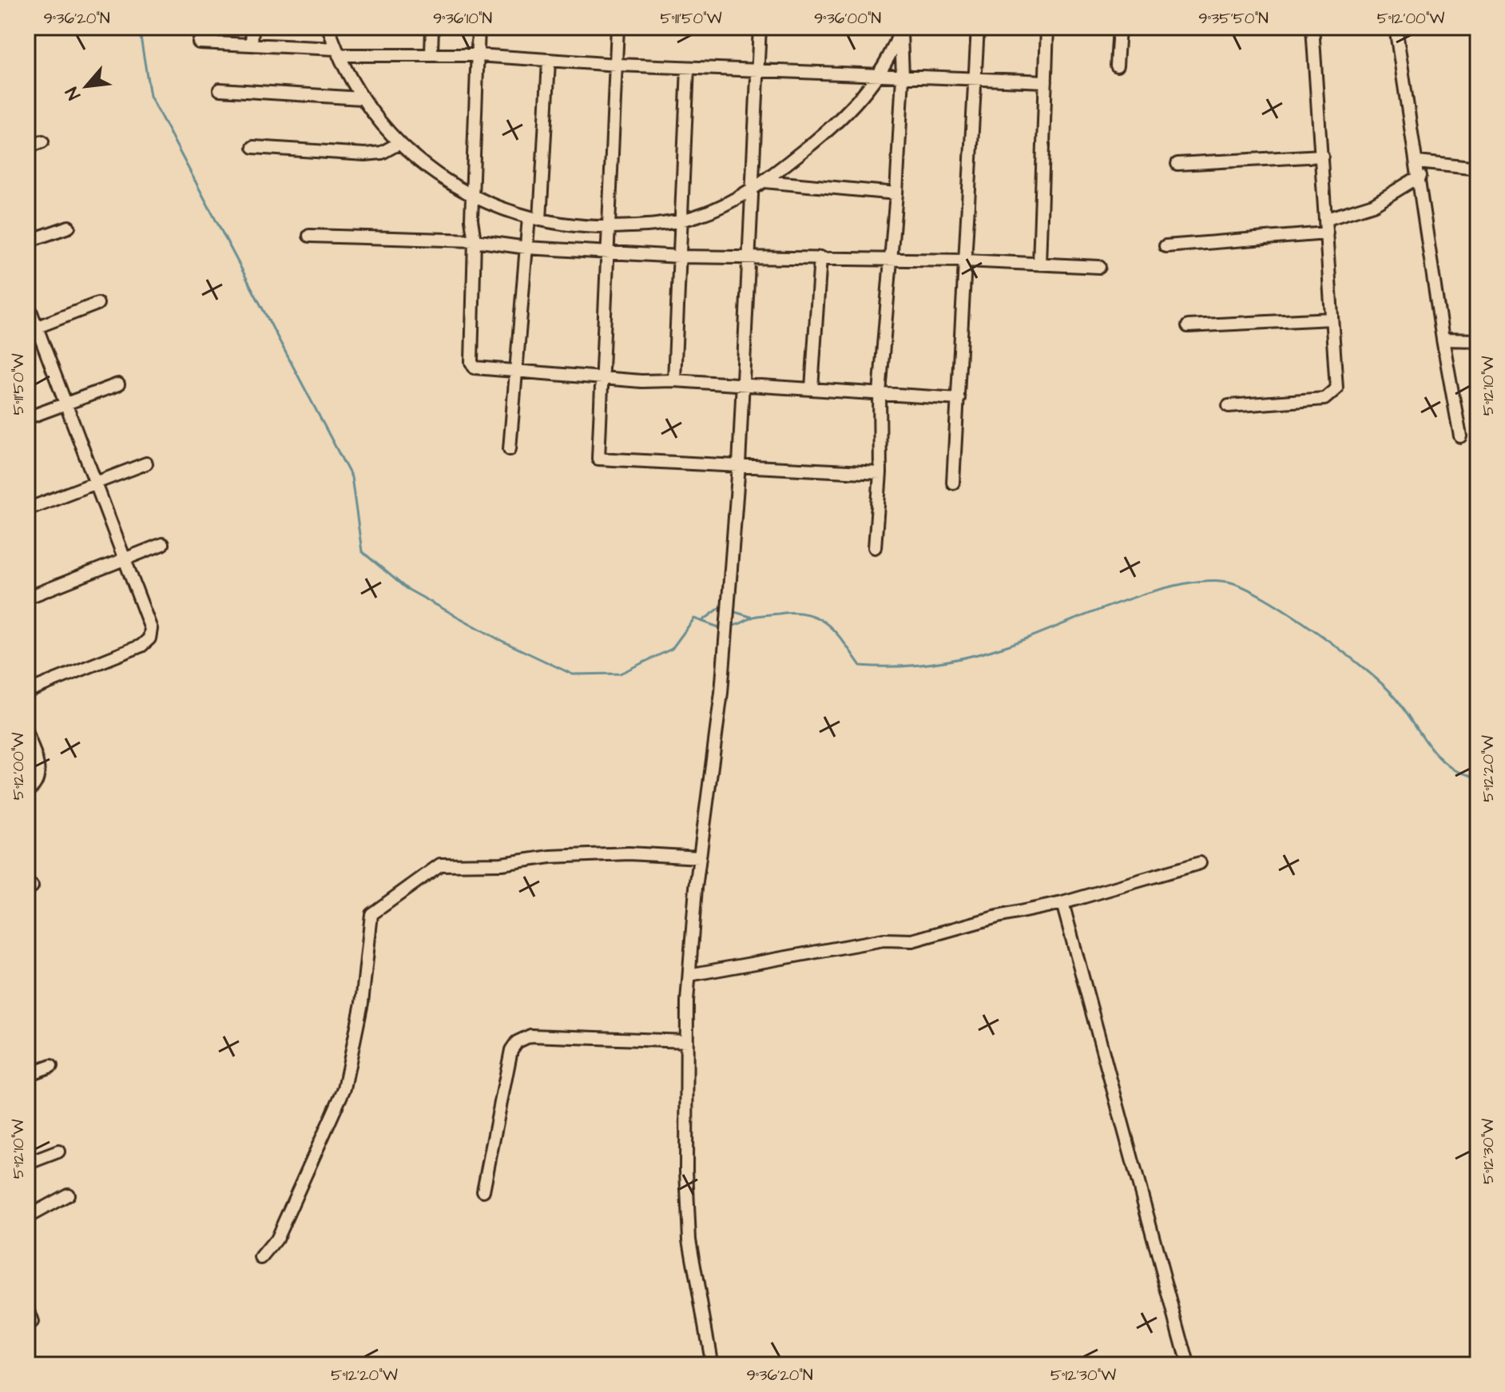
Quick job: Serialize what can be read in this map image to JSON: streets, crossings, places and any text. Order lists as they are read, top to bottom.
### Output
{
  "north": "bottom left",
  "coordinates": [
    "9°36'20\"N",
    "9°36'10\"N",
    "5°11'50\"W",
    "9°36'00\"N",
    "9°35'50\"N",
    "5°12'00\"W",
    "5°12'10\"W",
    "5°12'20\"W",
    "5°12'30\"W"
  ]
}
